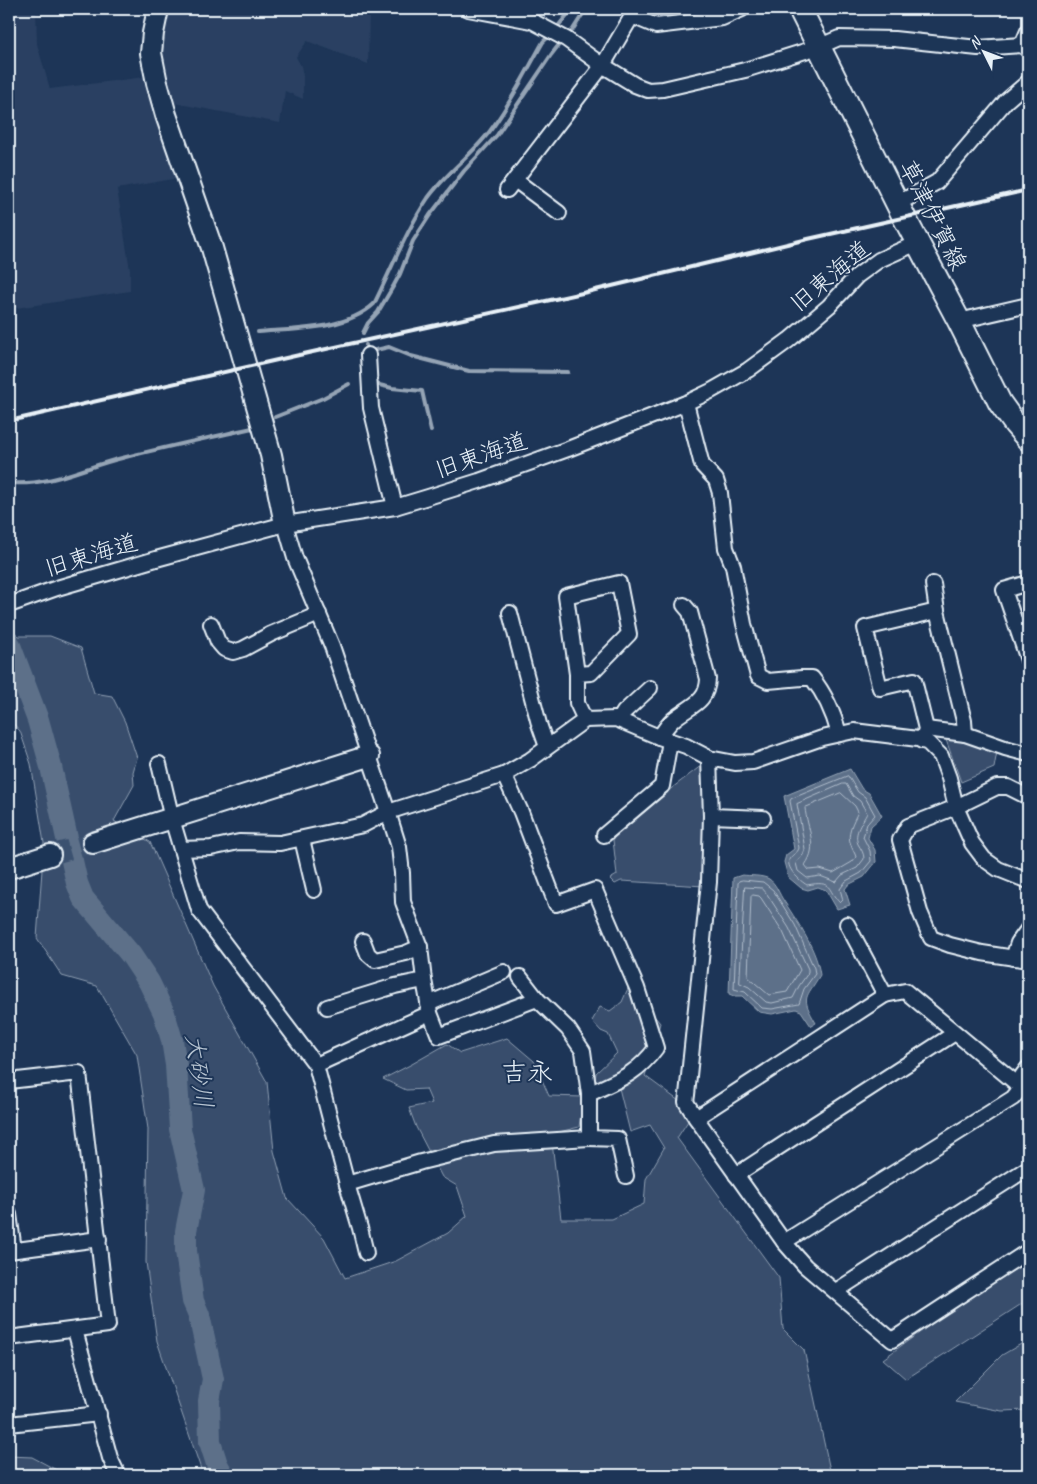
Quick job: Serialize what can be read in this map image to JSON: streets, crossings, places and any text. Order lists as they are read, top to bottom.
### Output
{
  "streets": {
    "main road": ["草津伊賀線"],
    "street": ["旧東海道"]
  },
  "crossings": [
    ["草津伊賀線", "旧東海道"]
  ],
  "districts": ["吉永"],
  "water": ["大砂川"],
  "north": "top left"
}
